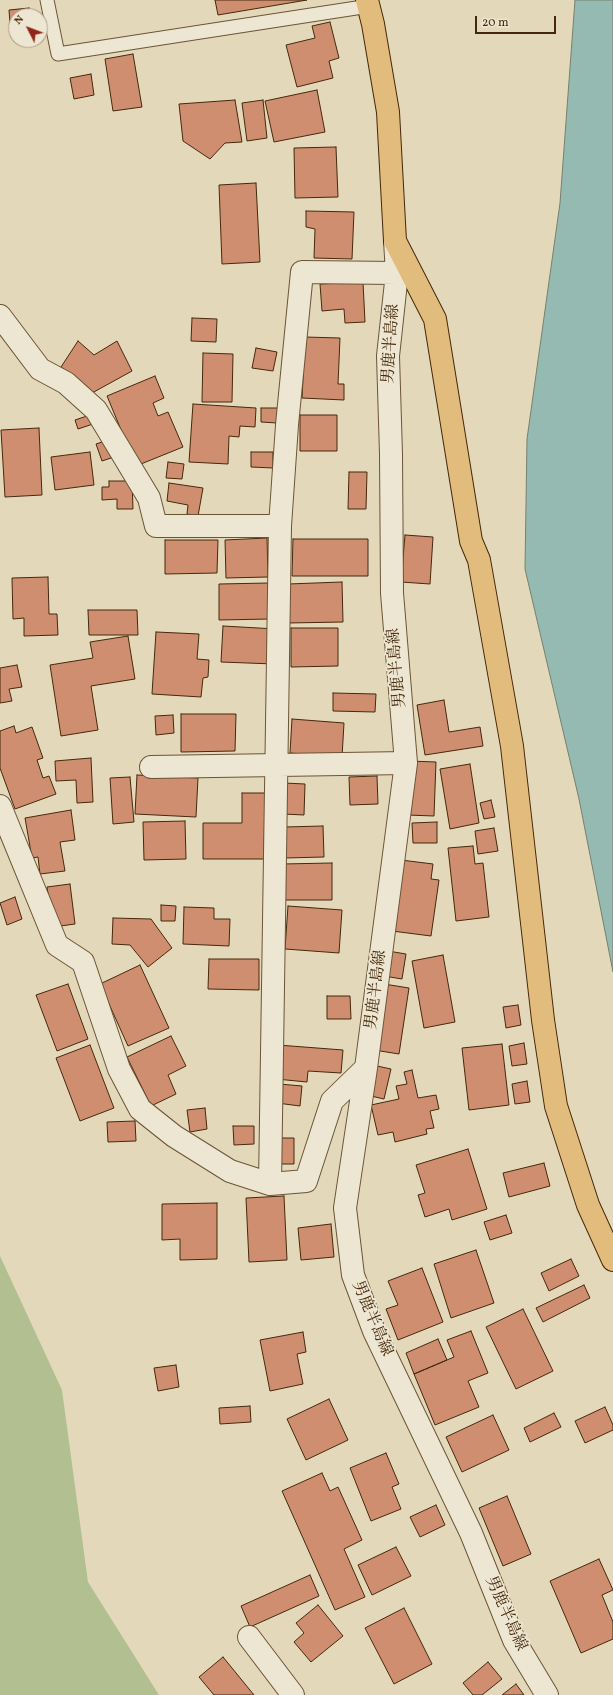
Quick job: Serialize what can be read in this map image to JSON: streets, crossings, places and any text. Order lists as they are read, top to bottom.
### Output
{
  "streets": {
    "main road": ["男鹿半島線"]
  },
  "scale_bar": "20 m",
  "north": "top left"
}
